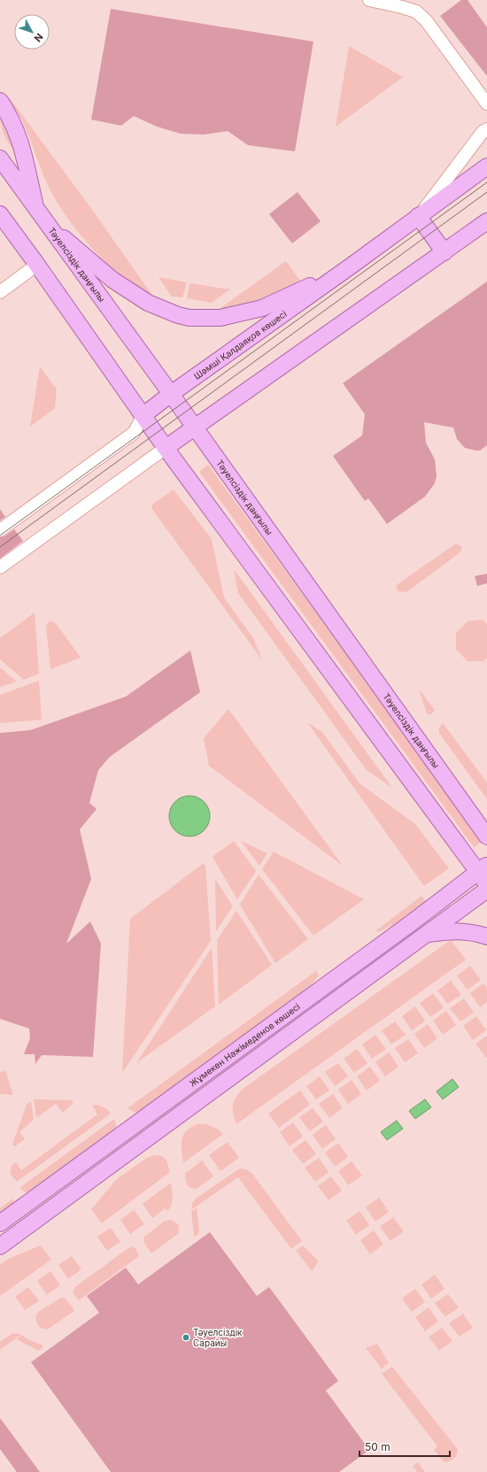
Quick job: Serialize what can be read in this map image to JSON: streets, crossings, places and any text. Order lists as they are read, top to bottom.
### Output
{
  "streets": {
    "main road": ["Тәуелсіздік даңғылы", "Шәмші Қалдаяқов көшесі", "Жұмекен Нәжімеденов көшесі"]
  },
  "crossings": [
    ["Тәуелсіздік даңғылы", "Шәмші Қалдаяқов көшесі"]
  ],
  "places": ["Тәуелсіздік Сарайы"],
  "scale_bar": "50 m",
  "north": "bottom right"
}
